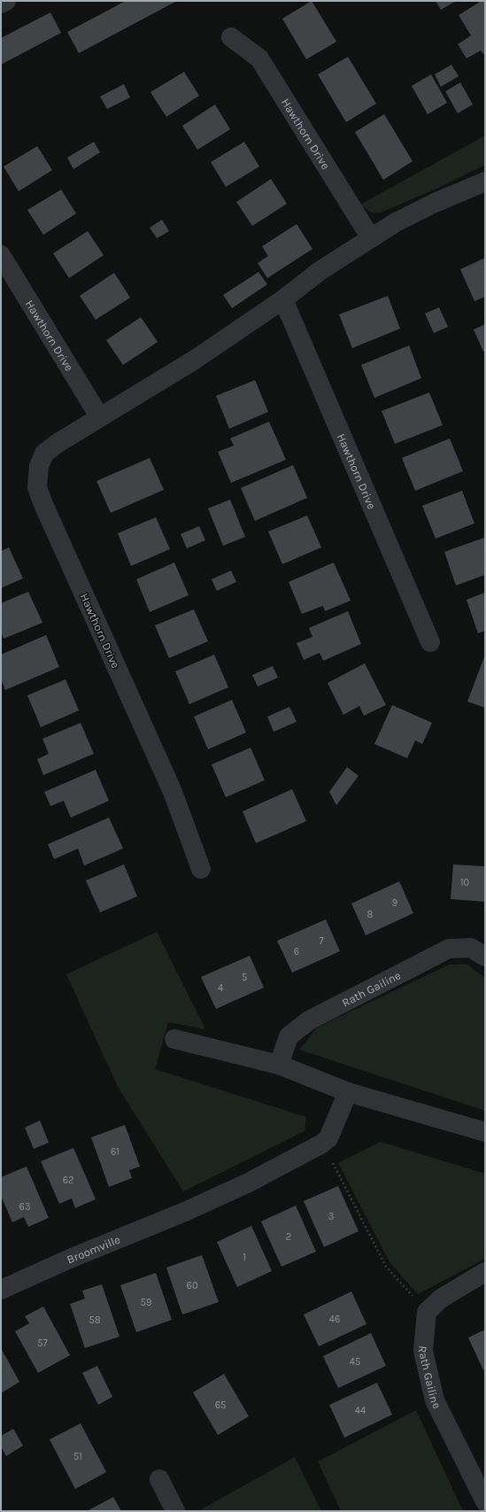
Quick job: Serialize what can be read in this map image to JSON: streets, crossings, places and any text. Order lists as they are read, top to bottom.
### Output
{
  "streets": {
    "street": ["Hawthorn Drive", "Rath Gailine", "Broomville"]
  },
  "house_numbers": [
    "10",
    "9",
    "8",
    "7",
    "6",
    "5",
    "4",
    "61",
    "62",
    "63",
    "3",
    "2",
    "1",
    "60",
    "59",
    "46",
    "58",
    "57",
    "45",
    "65",
    "44",
    "51"
  ]
}
